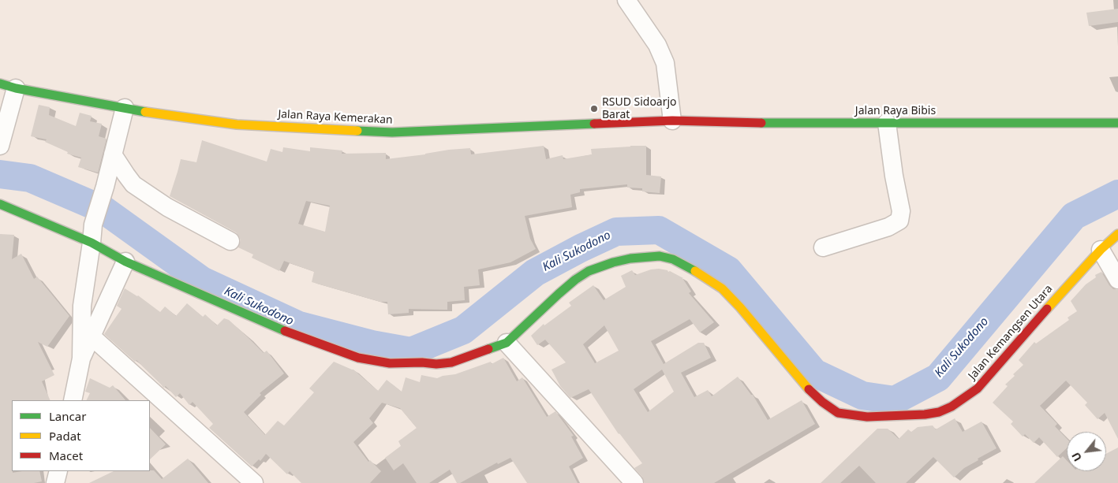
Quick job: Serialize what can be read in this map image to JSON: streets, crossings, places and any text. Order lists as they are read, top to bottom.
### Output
{
  "streets": {
    "street": ["Jalan Raya Bibis", "Jalan Raya Kemerakan", "Jalan Kemangsen Utara"]
  },
  "crossings": [
    ["Jalan Raya Bibis", "Jalan Raya Kemerakan"]
  ],
  "water": ["Kali Sukodono"],
  "places": ["RSUD Sidoarjo Barat"],
  "legend": ["Lancar", "Padat", "Macet"],
  "north": "bottom left"
}
